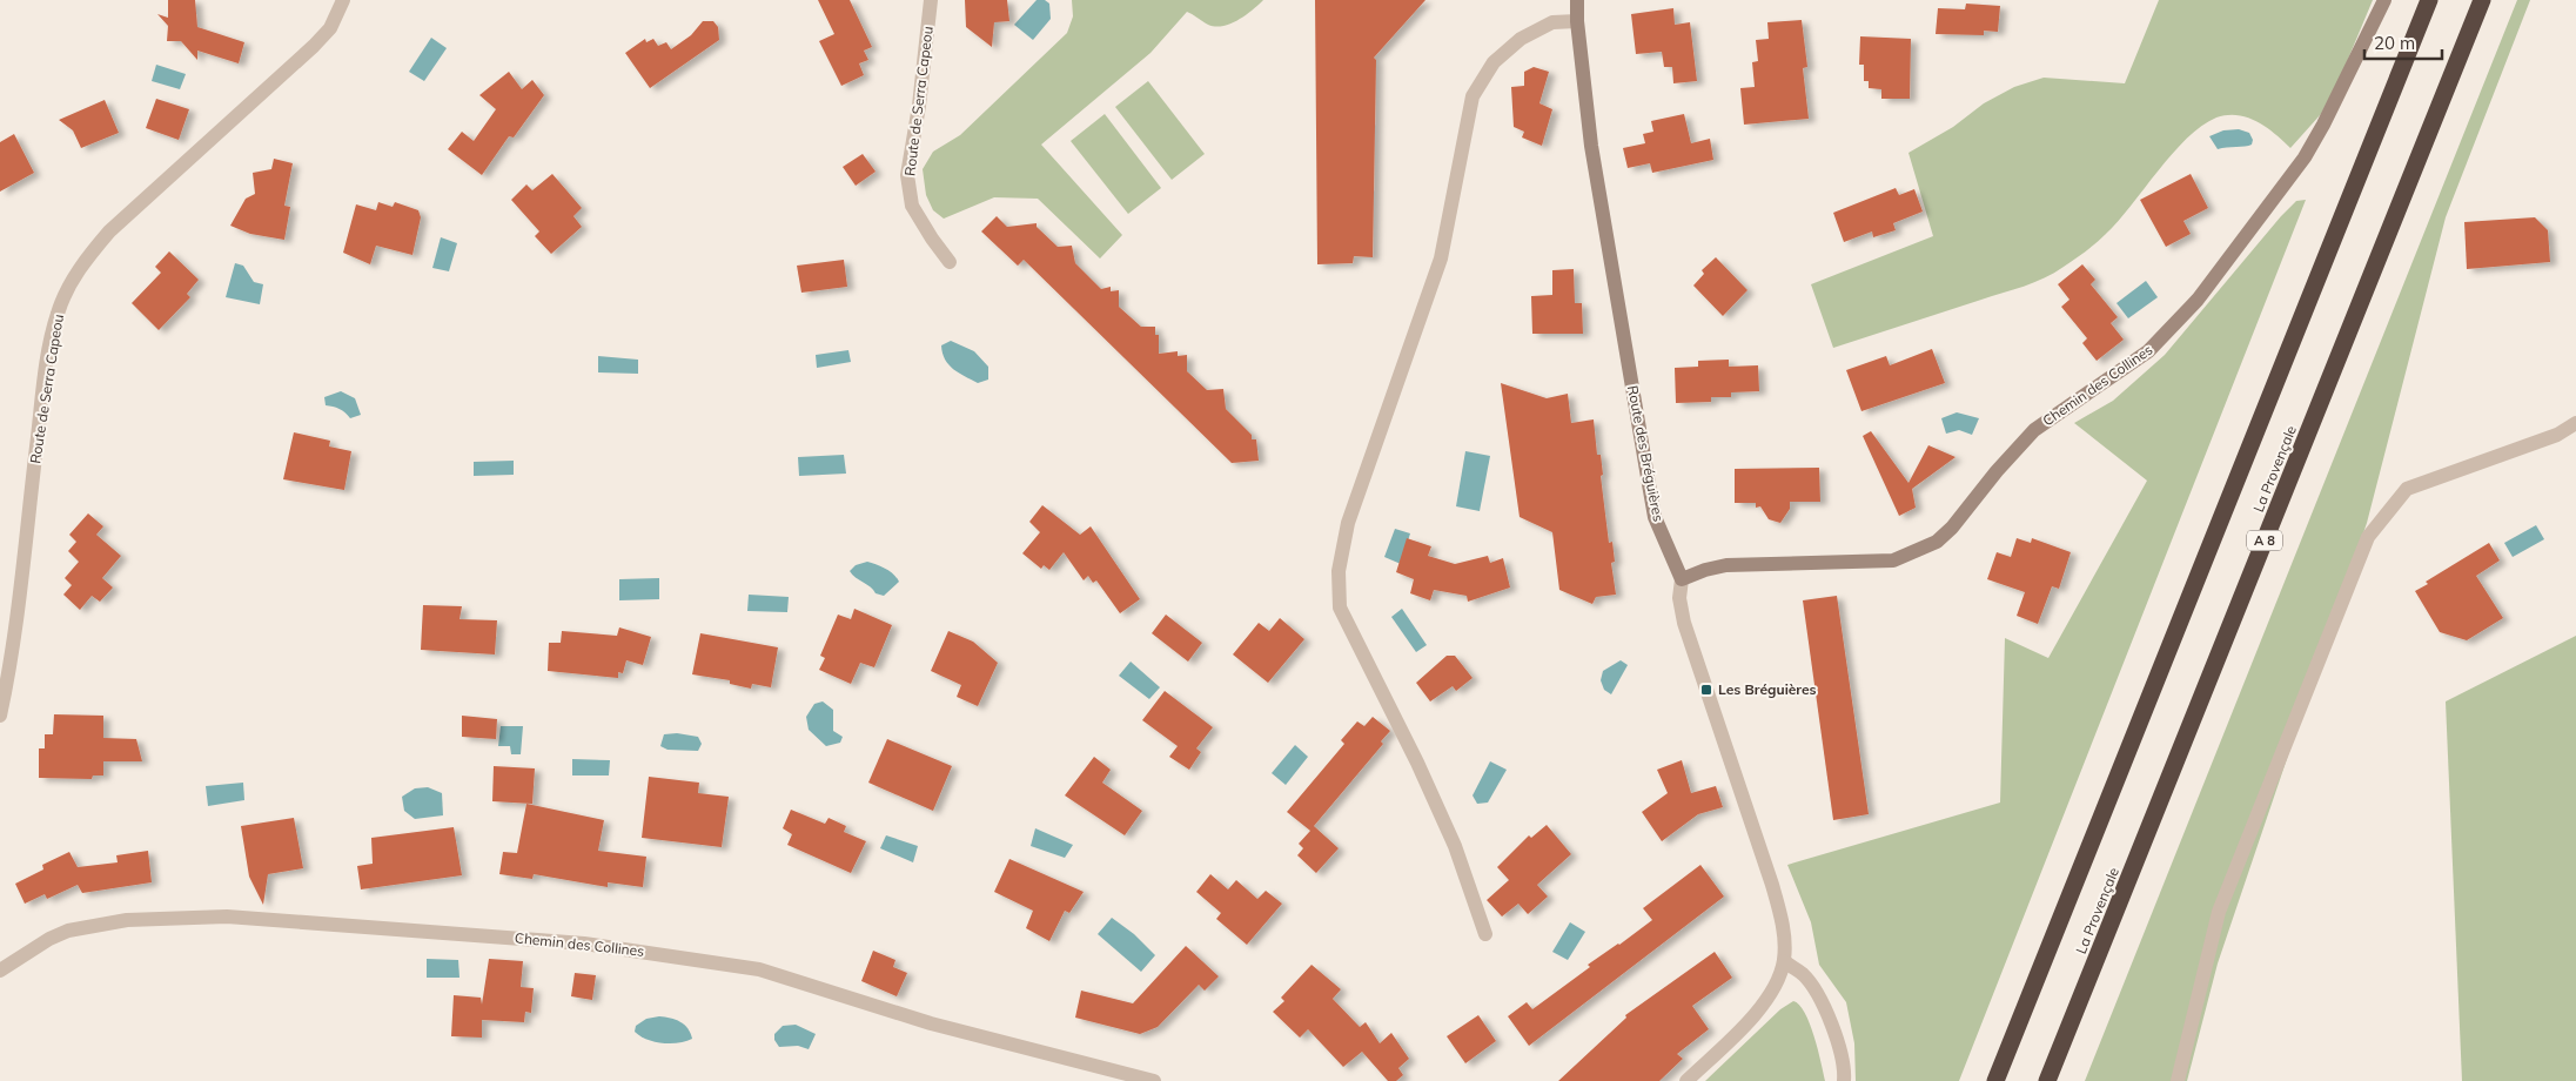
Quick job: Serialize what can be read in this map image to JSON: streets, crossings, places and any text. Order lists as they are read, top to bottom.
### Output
{
  "streets": {
    "highway": ["La Provençale", "A 8"],
    "street": ["Route de Serra Capeou", "Chemin des Collines", "Route des Bréguières"]
  },
  "crossings": [
    ["Chemin des Collines", "Route des Bréguières"]
  ],
  "places": {
    "transit": ["Les Bréguières"]
  },
  "scale_bar": "20 m"
}
